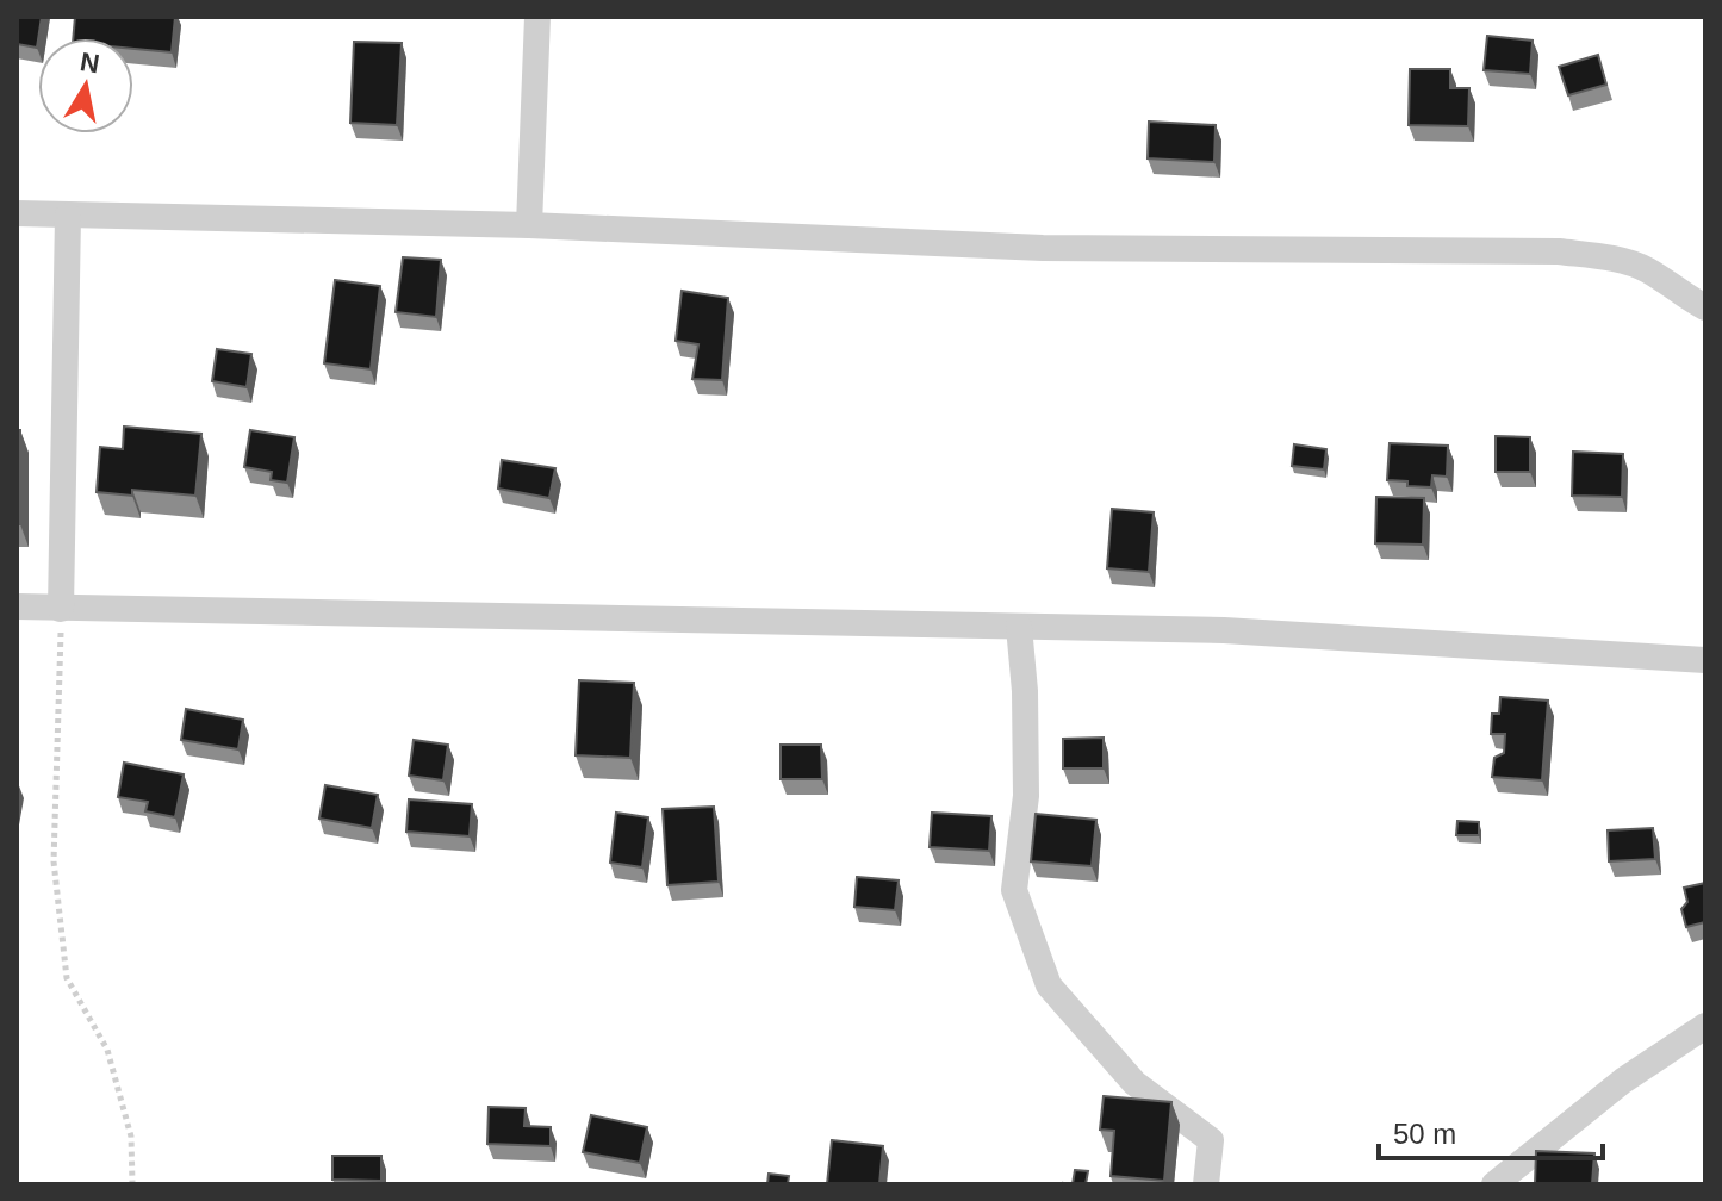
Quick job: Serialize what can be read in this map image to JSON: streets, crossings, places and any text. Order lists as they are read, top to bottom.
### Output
{
  "scale_bar": "50 m",
  "north": "top"
}
